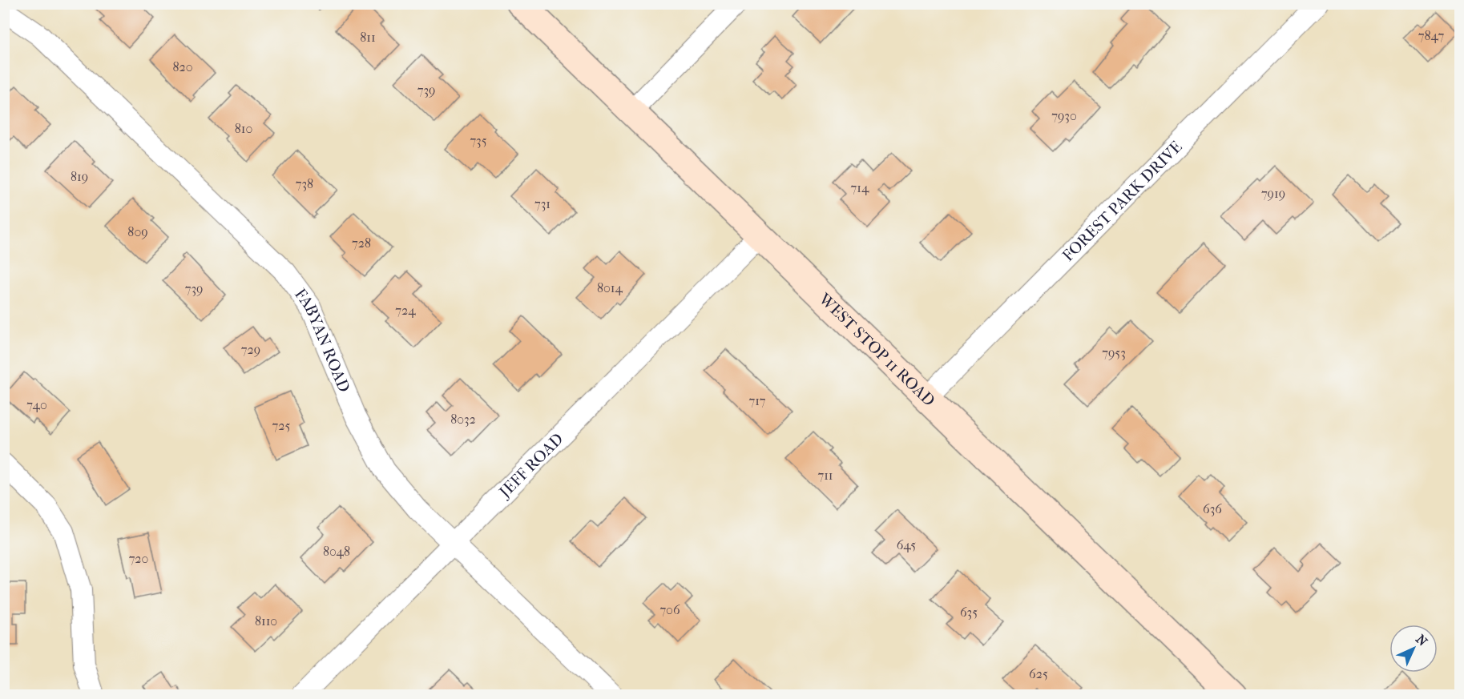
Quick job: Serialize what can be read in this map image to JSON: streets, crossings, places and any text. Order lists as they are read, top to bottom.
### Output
{
  "streets": {
    "main road": ["WEST STOP 11 ROAD"],
    "street": ["FOREST PARK DRIVE", "FABYAN ROAD", "JEFF ROAD"]
  },
  "crossings": [
    ["FOREST PARK DRIVE", "WEST STOP 11 ROAD"],
    ["FABYAN ROAD", "JEFF ROAD"],
    ["WEST STOP 11 ROAD", "JEFF ROAD"]
  ],
  "house_numbers": [
    "7847",
    "811",
    "820",
    "739",
    "7930",
    "810",
    "735",
    "819",
    "738",
    "714",
    "7919",
    "731",
    "809",
    "728",
    "8014",
    "739",
    "724",
    "729",
    "7953",
    "717",
    "740",
    "8032",
    "725",
    "711",
    "636",
    "645",
    "8048",
    "720",
    "706",
    "635",
    "8110",
    "625"
  ],
  "north": "top right"
}
